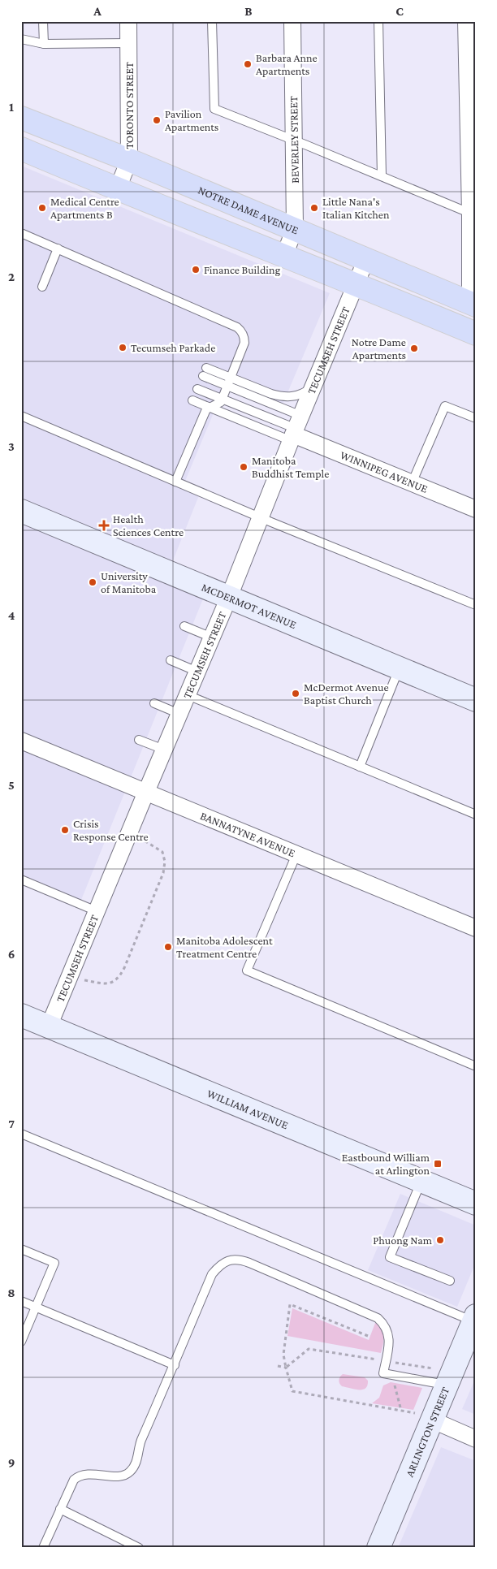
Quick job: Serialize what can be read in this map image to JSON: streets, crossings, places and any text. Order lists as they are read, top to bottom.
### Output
{
  "streets": {
    "main road": [
      "NOTRE DAME AVENUE",
      "MCDERMOT AVENUE",
      "WILLIAM AVENUE",
      "ARLINGTON STREET"
    ],
    "street": [
      "TORONTO STREET",
      "BEVERLEY STREET",
      "TECUMSEH STREET",
      "WINNIPEG AVENUE",
      "BANNATYNE AVENUE"
    ]
  },
  "crossings": [
    ["TORONTO STREET", "NOTRE DAME AVENUE"],
    ["BEVERLEY STREET", "NOTRE DAME AVENUE"],
    ["NOTRE DAME AVENUE", "TECUMSEH STREET"],
    ["TECUMSEH STREET", "WINNIPEG AVENUE"],
    ["TECUMSEH STREET", "MCDERMOT AVENUE"],
    ["TECUMSEH STREET", "BANNATYNE AVENUE"],
    ["TECUMSEH STREET", "WILLIAM AVENUE"]
  ],
  "places": {
    "other": [
      "Barbara Anne Apartments",
      "Pavilion Apartments",
      "Medical Centre Apartments B",
      "Little Nana's Italian Kitchen",
      "Finance Building",
      "Tecumseh Parkade",
      "Notre Dame Apartments",
      "Manitoba Buddhist Temple",
      "University of Manitoba",
      "McDermot Avenue Baptist Church",
      "Crisis Response Centre",
      "Manitoba Adolescent Treatment Centre",
      "Phuong Nam"
    ],
    "health": ["Health Sciences Centre"],
    "transit": ["Eastbound William at Arlington"]
  },
  "grid": {
    "columns": ["A", "B", "C"],
    "rows": [
      "1",
      "2",
      "3",
      "4",
      "5",
      "6",
      "7",
      "8",
      "9"
    ]
  }
}
